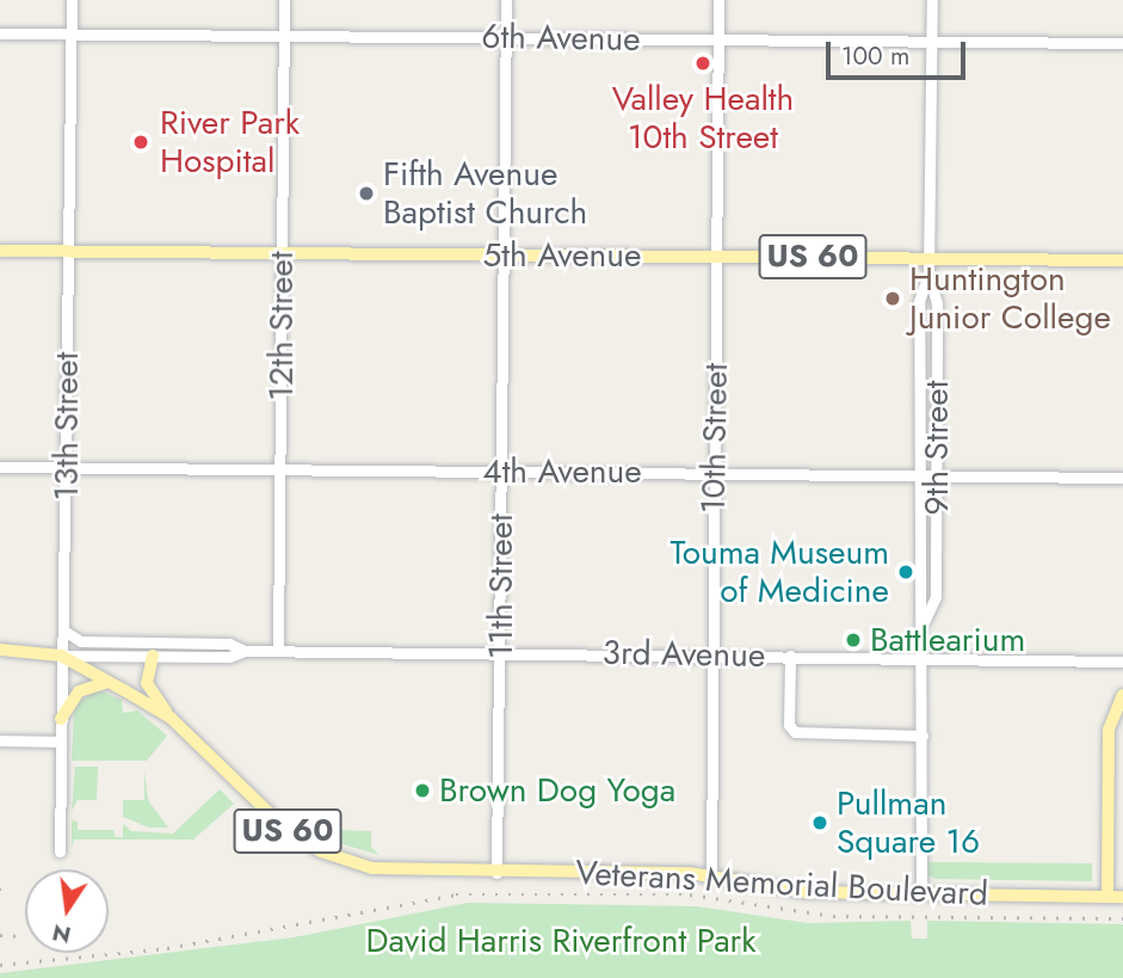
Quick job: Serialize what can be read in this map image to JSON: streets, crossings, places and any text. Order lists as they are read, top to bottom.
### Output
{
  "streets": {
    "main road": [
      "5th Avenue",
      "US 60",
      "3rd Avenue",
      "Veterans Memorial Boulevard"
    ],
    "street": [
      "6th Avenue",
      "12th Street",
      "13th Street",
      "10th Street",
      "9th Street",
      "4th Avenue",
      "11th Street"
    ]
  },
  "crossings": [
    ["6th Avenue", "12th Street"],
    ["6th Avenue", "13th Street"],
    ["6th Avenue", "10th Street"],
    ["6th Avenue", "9th Street"],
    ["6th Avenue", "11th Street"],
    ["5th Avenue", "12th Street"],
    ["5th Avenue", "13th Street"],
    ["5th Avenue", "10th Street"],
    ["5th Avenue", "9th Street"],
    ["5th Avenue", "11th Street"],
    ["12th Street", "4th Avenue"],
    ["12th Street", "3rd Avenue"],
    ["13th Street", "4th Avenue"],
    ["13th Street", "3rd Avenue"],
    ["13th Street", "Veterans Memorial Boulevard"],
    ["10th Street", "4th Avenue"],
    ["10th Street", "3rd Avenue"],
    ["10th Street", "Veterans Memorial Boulevard"],
    ["9th Street", "4th Avenue"],
    ["9th Street", "3rd Avenue"],
    ["9th Street", "Veterans Memorial Boulevard"],
    ["4th Avenue", "11th Street"],
    ["11th Street", "3rd Avenue"],
    ["11th Street", "Veterans Memorial Boulevard"],
    ["3rd Avenue", "Veterans Memorial Boulevard"]
  ],
  "parks": ["David Harris Riverfront Park"],
  "places": [
    "Valley Health 10th Street",
    "River Park Hospital",
    "Fifth Avenue Baptist Church",
    "Huntington Junior College",
    "Touma Museum of Medicine",
    "Battlearium",
    "Brown Dog Yoga",
    "Pullman Square 16"
  ],
  "scale_bar": "100 m",
  "north": "bottom"
}
